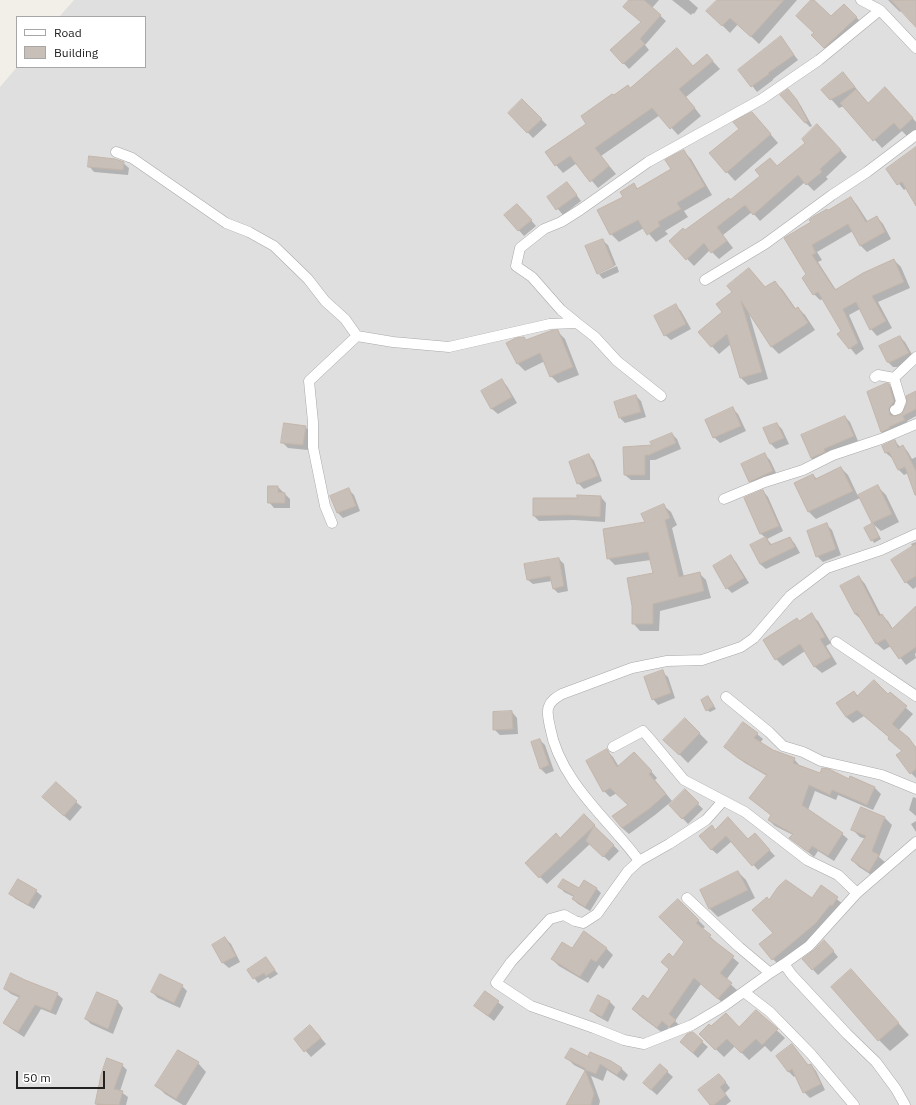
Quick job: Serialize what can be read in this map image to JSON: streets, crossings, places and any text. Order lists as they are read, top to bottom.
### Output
{
  "legend": ["Road", "Building"],
  "scale_bar": "50 m"
}
